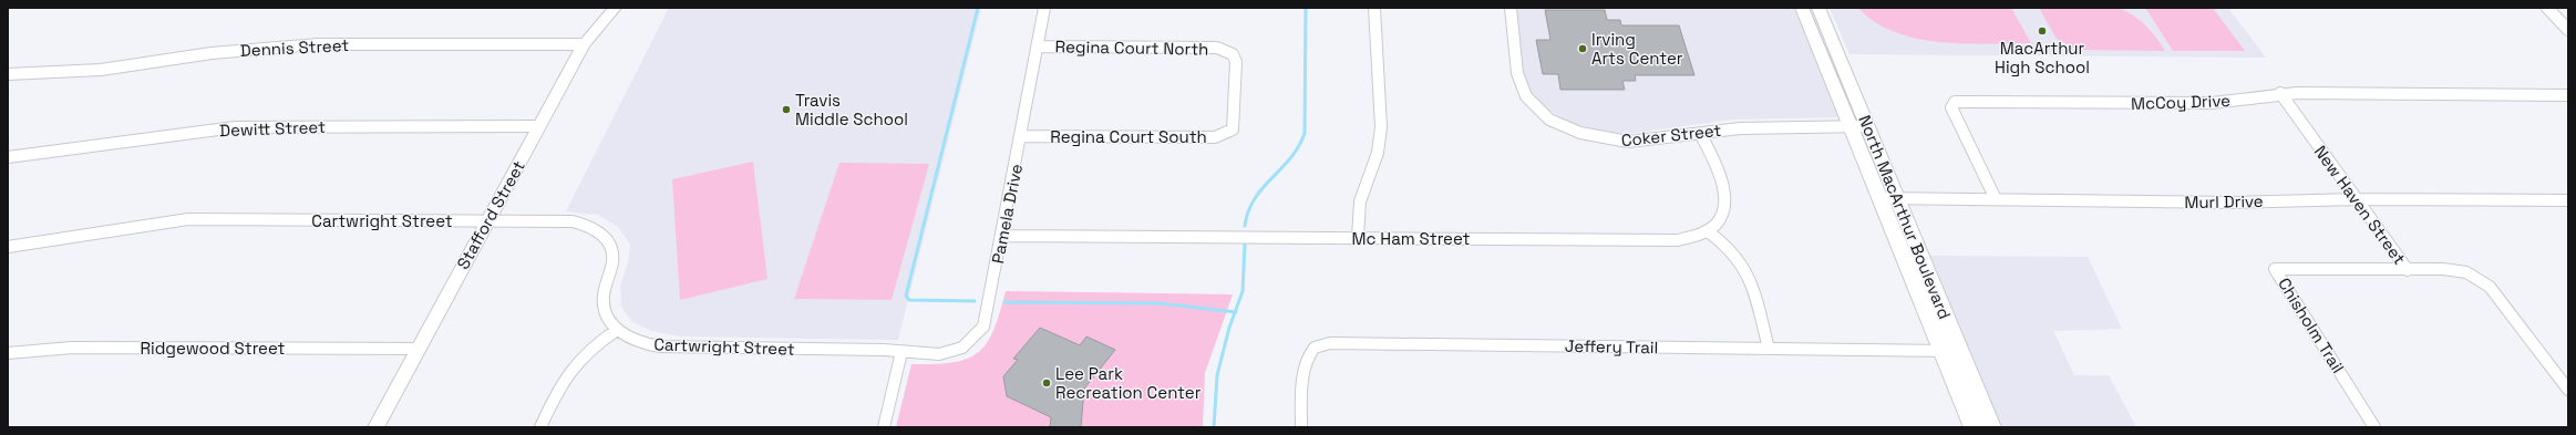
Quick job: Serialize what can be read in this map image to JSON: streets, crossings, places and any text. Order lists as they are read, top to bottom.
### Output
{
  "streets": {
    "main road": ["North MacArthur Boulevard"],
    "street": [
      "Dennis Street",
      "Regina Court North",
      "McCoy Drive",
      "Dewitt Street",
      "Coker Street",
      "Regina Court South",
      "Murl Drive",
      "New Haven Street",
      "Pamela Drive",
      "Stafford Street",
      "Cartwright Street",
      "Mc Ham Street",
      "Chisholm Trail",
      "Jeffery Trail",
      "Ridgewood Street"
    ]
  },
  "crossings": [
    ["Dennis Street", "Stafford Street"],
    ["Regina Court North", "Regina Court South"],
    ["Regina Court North", "Pamela Drive"],
    ["McCoy Drive", "Murl Drive"],
    ["McCoy Drive", "New Haven Street"],
    ["Dewitt Street", "Stafford Street"],
    ["Coker Street", "North MacArthur Boulevard"],
    ["Coker Street", "Mc Ham Street"],
    ["Regina Court South", "Pamela Drive"],
    ["Murl Drive", "New Haven Street"],
    ["Murl Drive", "North MacArthur Boulevard"],
    ["New Haven Street", "Chisholm Trail"],
    ["Pamela Drive", "Cartwright Street"],
    ["Pamela Drive", "Mc Ham Street"],
    ["Stafford Street", "Cartwright Street"],
    ["Stafford Street", "Ridgewood Street"],
    ["North MacArthur Boulevard", "Jeffery Trail"]
  ],
  "places": [
    "MacArthur High School",
    "Irving Arts Center",
    "Travis Middle School",
    "Lee Park Recreation Center"
  ]
}
